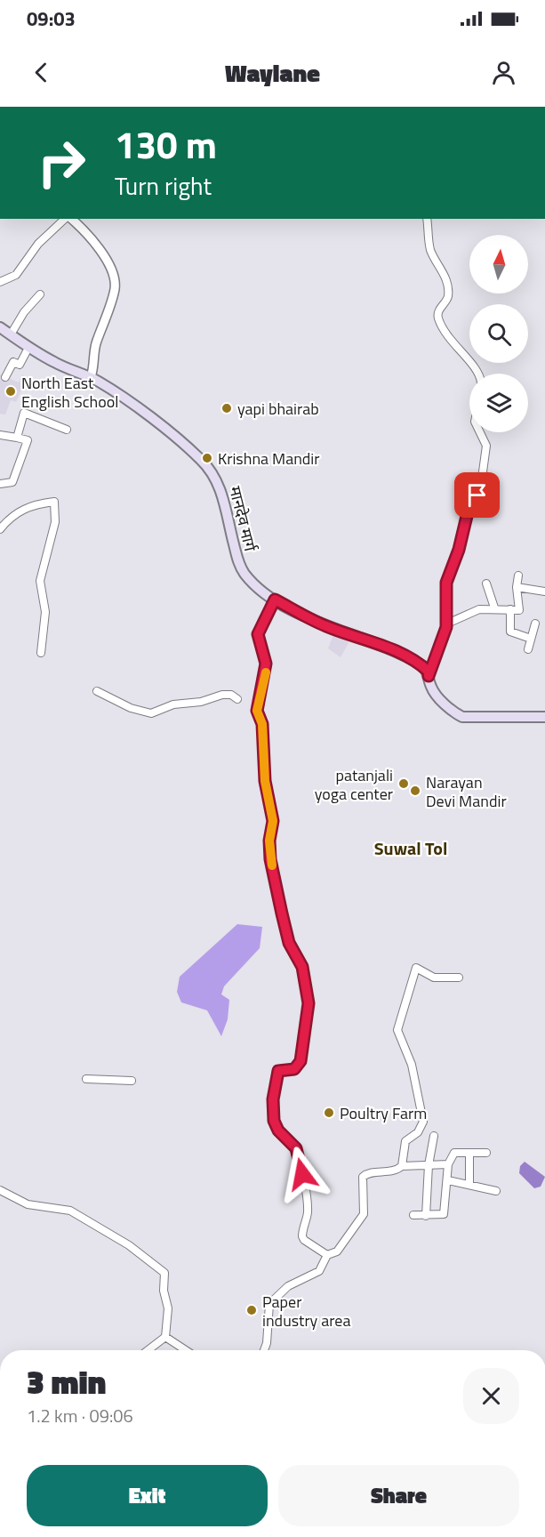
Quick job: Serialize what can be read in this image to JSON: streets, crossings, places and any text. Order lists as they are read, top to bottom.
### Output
{
  "streets": {
    "main road": ["मानदेव मार्ग"]
  },
  "districts": ["Suwal Tol"],
  "places": [
    "North East English School",
    "yapi bhairab",
    "Krishna Mandir",
    "patanjali yoga center",
    "Narayan Devi Mandir",
    "Poultry Farm",
    "Paper industry area"
  ],
  "north": "top",
  "page": {
    "status": "09:03",
    "header": "Waylane",
    "turn": ["130 m", "Turn right"],
    "heading": ["3 min", "1.2 km · 09:06"],
    "buttons": ["Exit", "Share"]
  }
}
